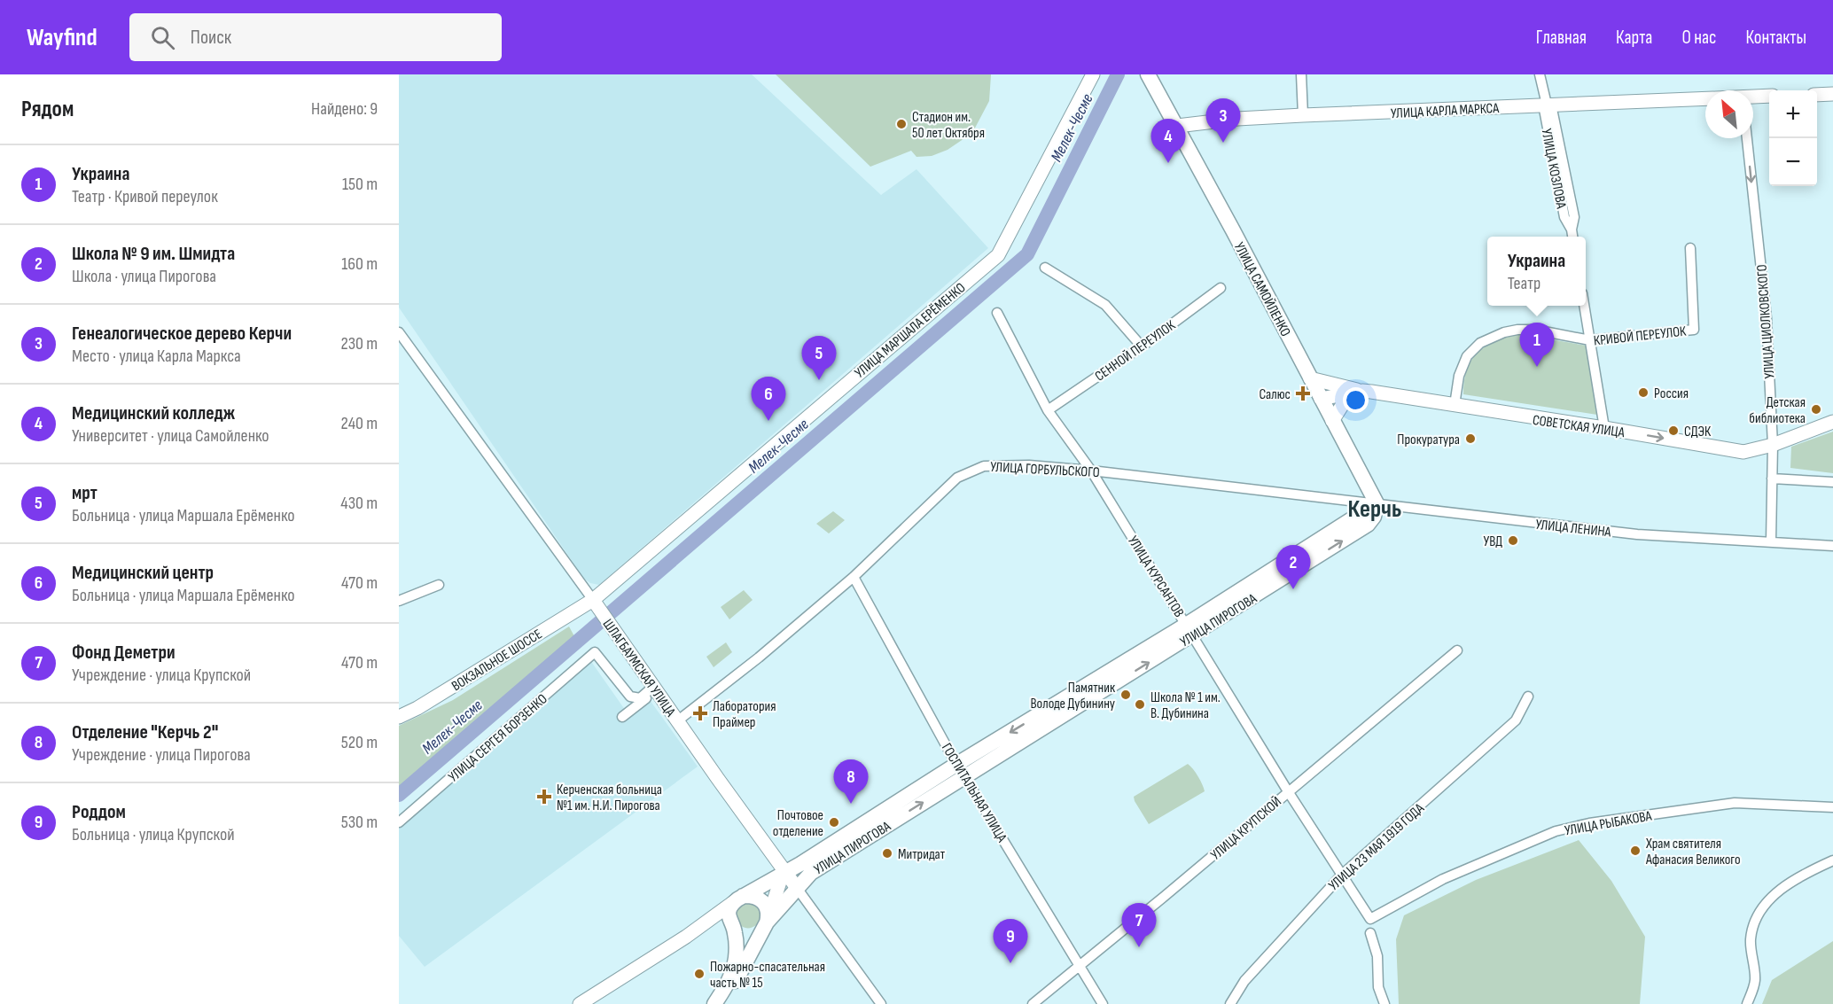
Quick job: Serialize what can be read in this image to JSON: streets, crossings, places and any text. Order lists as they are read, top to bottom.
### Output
{
  "streets": {
    "main road": [
      "УЛИЦА КАРЛА МАРКСА",
      "УЛИЦА САМОЙЛЕНКО",
      "УЛИЦА МАРШАЛА ЕРЁМЕНКО",
      "СОВЕТСКАЯ УЛИЦА",
      "УЛИЦА ПИРОГОВА",
      "ВОКЗАЛЬНОЕ ШОССЕ",
      "ШЛАГБАУМСКАЯ УЛИЦА"
    ],
    "street": [
      "УЛИЦА КОЗЛОВА",
      "УЛИЦА ЦИОЛКОВСКОГО",
      "КРИВОЙ ПЕРЕУЛОК",
      "СЕННОЙ ПЕРЕУЛОК",
      "УЛИЦА ГОРБУЛЬСКОГО",
      "УЛИЦА ЛЕНИНА",
      "УЛИЦА КУРСАНТОВ",
      "УЛИЦА СЕРГЕЯ БОРЗЕНКО",
      "ГОСПИТАЛЬНАЯ УЛИЦА",
      "УЛИЦА РЫБАКОВА",
      "УЛИЦА КРУПСКОЙ",
      "УЛИЦА 23 МАЯ 1919 ГОДА"
    ]
  },
  "crossings": [
    ["УЛИЦА КАРЛА МАРКСА", "УЛИЦА КОЗЛОВА"],
    ["УЛИЦА КАРЛА МАРКСА", "УЛИЦА САМОЙЛЕНКО"],
    ["УЛИЦА САМОЙЛЕНКО", "СОВЕТСКАЯ УЛИЦА"],
    ["УЛИЦА САМОЙЛЕНКО", "УЛИЦА ГОРБУЛЬСКОГО"],
    ["УЛИЦА САМОЙЛЕНКО", "УЛИЦА ЛЕНИНА"],
    ["УЛИЦА САМОЙЛЕНКО", "УЛИЦА ПИРОГОВА"],
    ["УЛИЦА ЦИОЛКОВСКОГО", "СОВЕТСКАЯ УЛИЦА"],
    ["УЛИЦА ЦИОЛКОВСКОГО", "УЛИЦА ЛЕНИНА"],
    ["УЛИЦА МАРШАЛА ЕРЁМЕНКО", "ВОКЗАЛЬНОЕ ШОССЕ"],
    ["УЛИЦА МАРШАЛА ЕРЁМЕНКО", "ШЛАГБАУМСКАЯ УЛИЦА"],
    ["КРИВОЙ ПЕРЕУЛОК", "СОВЕТСКАЯ УЛИЦА"],
    ["СЕННОЙ ПЕРЕУЛОК", "УЛИЦА КУРСАНТОВ"],
    ["УЛИЦА ГОРБУЛЬСКОГО", "УЛИЦА ЛЕНИНА"],
    ["УЛИЦА ГОРБУЛЬСКОГО", "УЛИЦА КУРСАНТОВ"],
    ["УЛИЦА ГОРБУЛЬСКОГО", "УЛИЦА ПИРОГОВА"],
    ["УЛИЦА ГОРБУЛЬСКОГО", "ШЛАГБАУМСКАЯ УЛИЦА"],
    ["УЛИЦА ГОРБУЛЬСКОГО", "ГОСПИТАЛЬНАЯ УЛИЦА"],
    ["УЛИЦА ЛЕНИНА", "УЛИЦА ПИРОГОВА"],
    ["УЛИЦА КУРСАНТОВ", "УЛИЦА ПИРОГОВА"],
    ["УЛИЦА КУРСАНТОВ", "УЛИЦА РЫБАКОВА"],
    ["УЛИЦА КУРСАНТОВ", "УЛИЦА КРУПСКОЙ"],
    ["УЛИЦА КУРСАНТОВ", "УЛИЦА 23 МАЯ 1919 ГОДА"],
    ["УЛИЦА ПИРОГОВА", "ШЛАГБАУМСКАЯ УЛИЦА"],
    ["УЛИЦА ПИРОГОВА", "ГОСПИТАЛЬНАЯ УЛИЦА"],
    ["ВОКЗАЛЬНОЕ ШОССЕ", "ШЛАГБАУМСКАЯ УЛИЦА"],
    ["ГОСПИТАЛЬНАЯ УЛИЦА", "УЛИЦА КРУПСКОЙ"]
  ],
  "one_way": ["УЛИЦА ЦИОЛКОВСКОГО"],
  "districts": ["Керчь"],
  "water": ["Мелек-Чесме"],
  "places": {
    "other": [
      "Стадион им. 50 лет Октября",
      "Россия",
      "Детская библиотека",
      "СДЭК",
      "Прокуратура",
      "УВД",
      "Памятник Володе Дубинину",
      "Школа № 1 им. В. Дубинина",
      "Почтовое отделение",
      "Храм святителя Афанасия Великого",
      "Митридат",
      "Пожарно-спасательная часть № 15"
    ],
    "health": ["Салюс", "Лаборатория Праймер", "Керченская больница №1 им. Н.И. Пирогова"]
  },
  "north": "top left",
  "page": {
    "header": "Wayfind",
    "search": "Поиск",
    "nav": [
      "Главная",
      "Карта",
      "О нас",
      "Контакты"
    ],
    "heading": ["Рядом", "Найдено: 9"],
    "map_buttons": ["+", "−"],
    "pins": [
      "3",
      "4",
      "1",
      "5",
      "6",
      "2",
      "8",
      "7",
      "9"
    ],
    "list": [
      {
        "mark": "1",
        "name": "Украина",
        "note": "Театр · Кривой переулок",
        "value": "150 m"
      },
      {
        "mark": "2",
        "name": "Школа № 9 им. Шмидта",
        "note": "Школа · улица Пирогова",
        "value": "160 m"
      },
      {
        "mark": "3",
        "name": "Генеалогическое дерево Керчи",
        "note": "Место · улица Карла Маркса",
        "value": "230 m"
      },
      {
        "mark": "4",
        "name": "Медицинский колледж",
        "note": "Университет · улица Самойленко",
        "value": "240 m"
      },
      {
        "mark": "5",
        "name": "мрт",
        "note": "Больница · улица Маршала Ерёменко",
        "value": "430 m"
      },
      {
        "mark": "6",
        "name": "Медицинский центр",
        "note": "Больница · улица Маршала Ерёменко",
        "value": "470 m"
      },
      {
        "mark": "7",
        "name": "Фонд Деметри",
        "note": "Учреждение · улица Крупской",
        "value": "470 m"
      },
      {
        "mark": "8",
        "name": "Отделение \"Керчь 2\"",
        "note": "Учреждение · улица Пирогова",
        "value": "520 m"
      },
      {
        "mark": "9",
        "name": "Роддом",
        "note": "Больница · улица Крупской",
        "value": "530 m"
      }
    ],
    "popup": ["Украина", "Театр"]
  }
}
